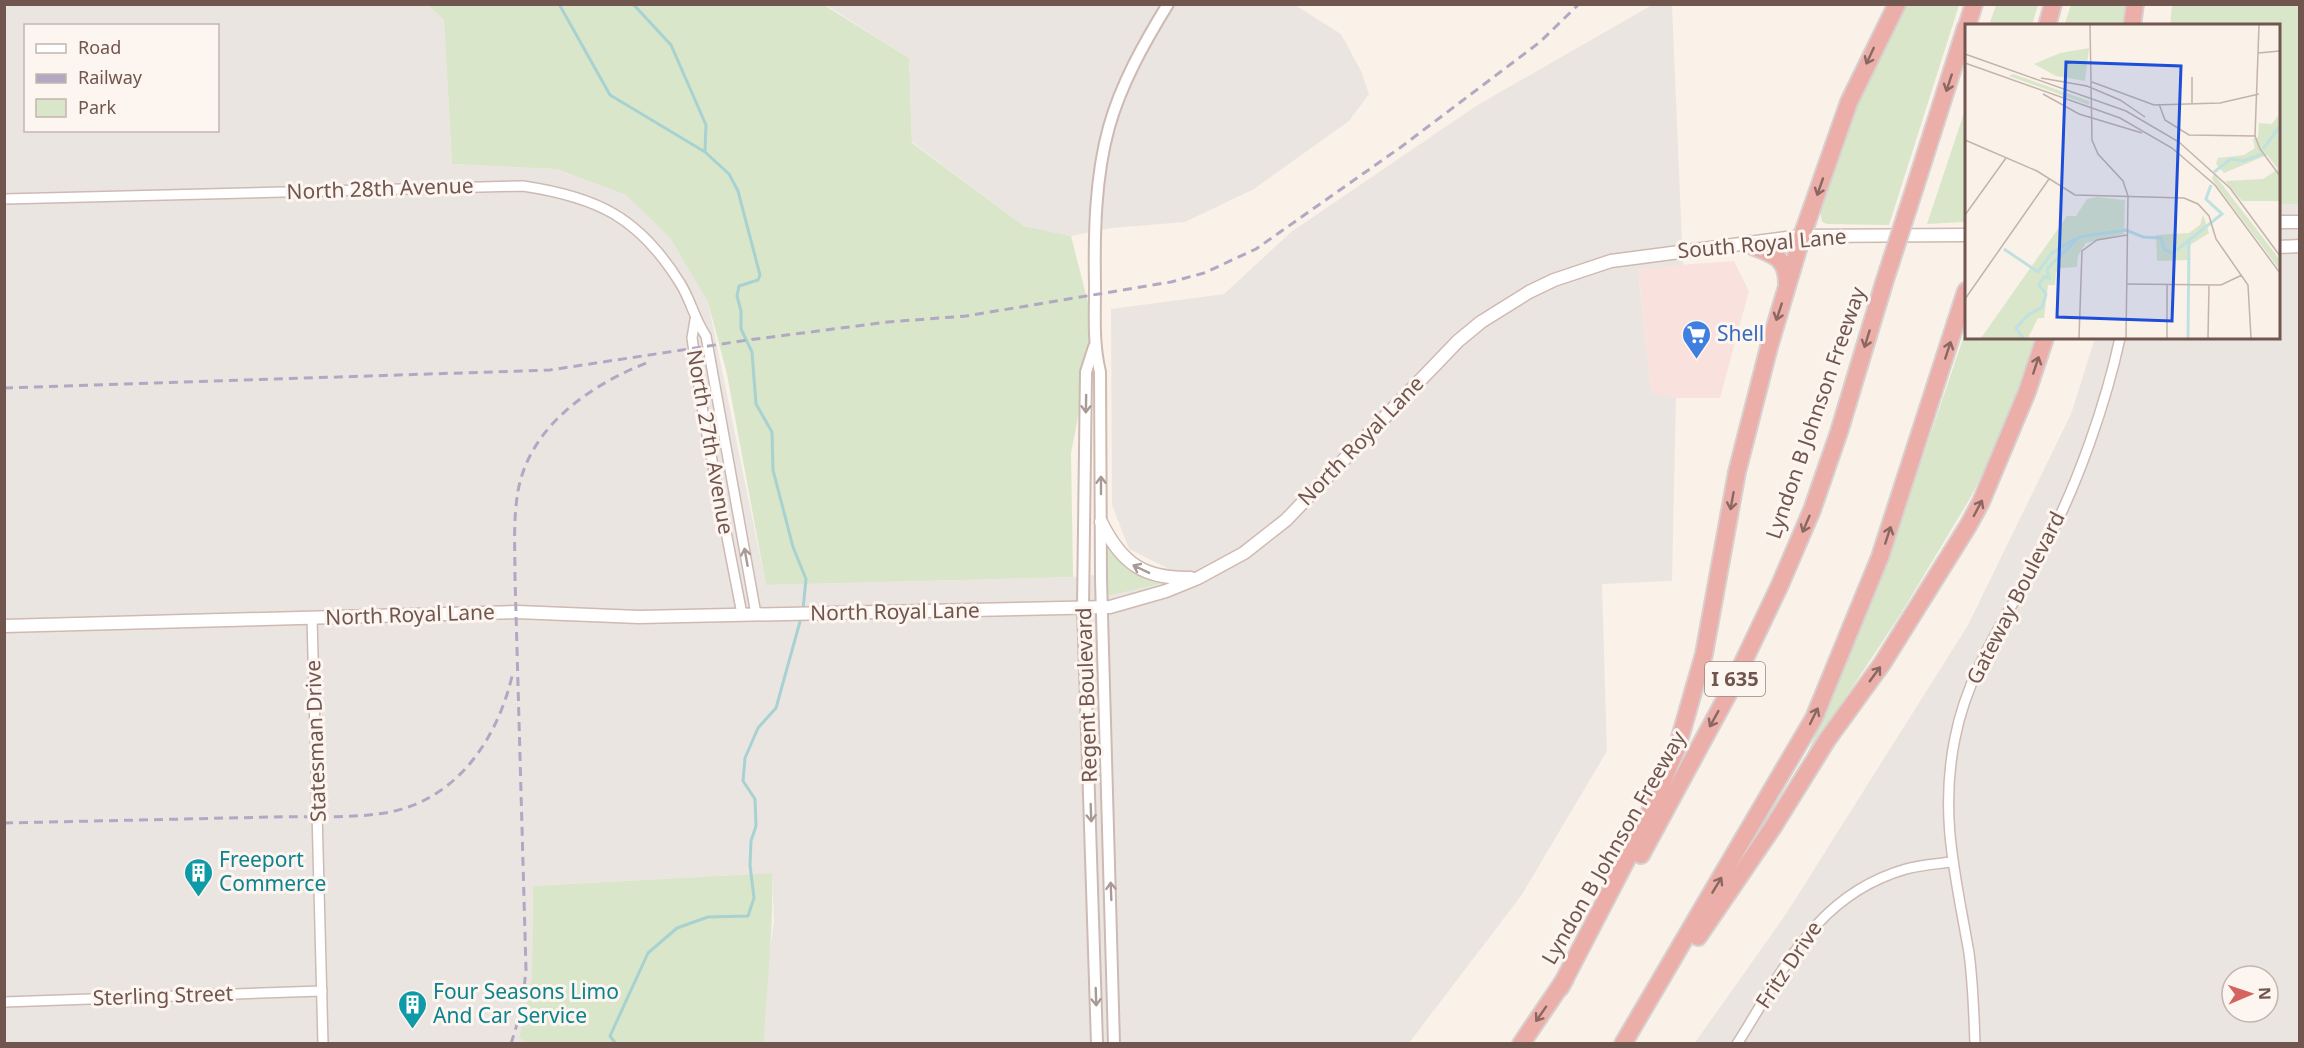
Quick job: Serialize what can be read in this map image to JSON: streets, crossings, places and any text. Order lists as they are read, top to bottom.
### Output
{
  "streets": {
    "highway": ["Lyndon B Johnson Freeway", "I 635"],
    "main road": ["South Royal Lane", "North Royal Lane"],
    "street": [
      "North 28th Avenue",
      "North 27th Avenue",
      "Gateway Boulevard",
      "Regent Boulevard",
      "Statesman Drive",
      "Fritz Drive",
      "Sterling Street"
    ]
  },
  "crossings": [
    ["North 28th Avenue", "North 27th Avenue"],
    ["South Royal Lane", "North Royal Lane"],
    ["North Royal Lane", "North 27th Avenue"],
    ["North Royal Lane", "Regent Boulevard"],
    ["North Royal Lane", "Statesman Drive"],
    ["Gateway Boulevard", "Fritz Drive"],
    ["Statesman Drive", "Sterling Street"]
  ],
  "places": {
    "supermarket": ["Shell"],
    "building": ["Freeport Commerce", "Four Seasons Limo And Car Service"]
  },
  "legend": ["Road", "Railway", "Park"],
  "north": "right"
}
